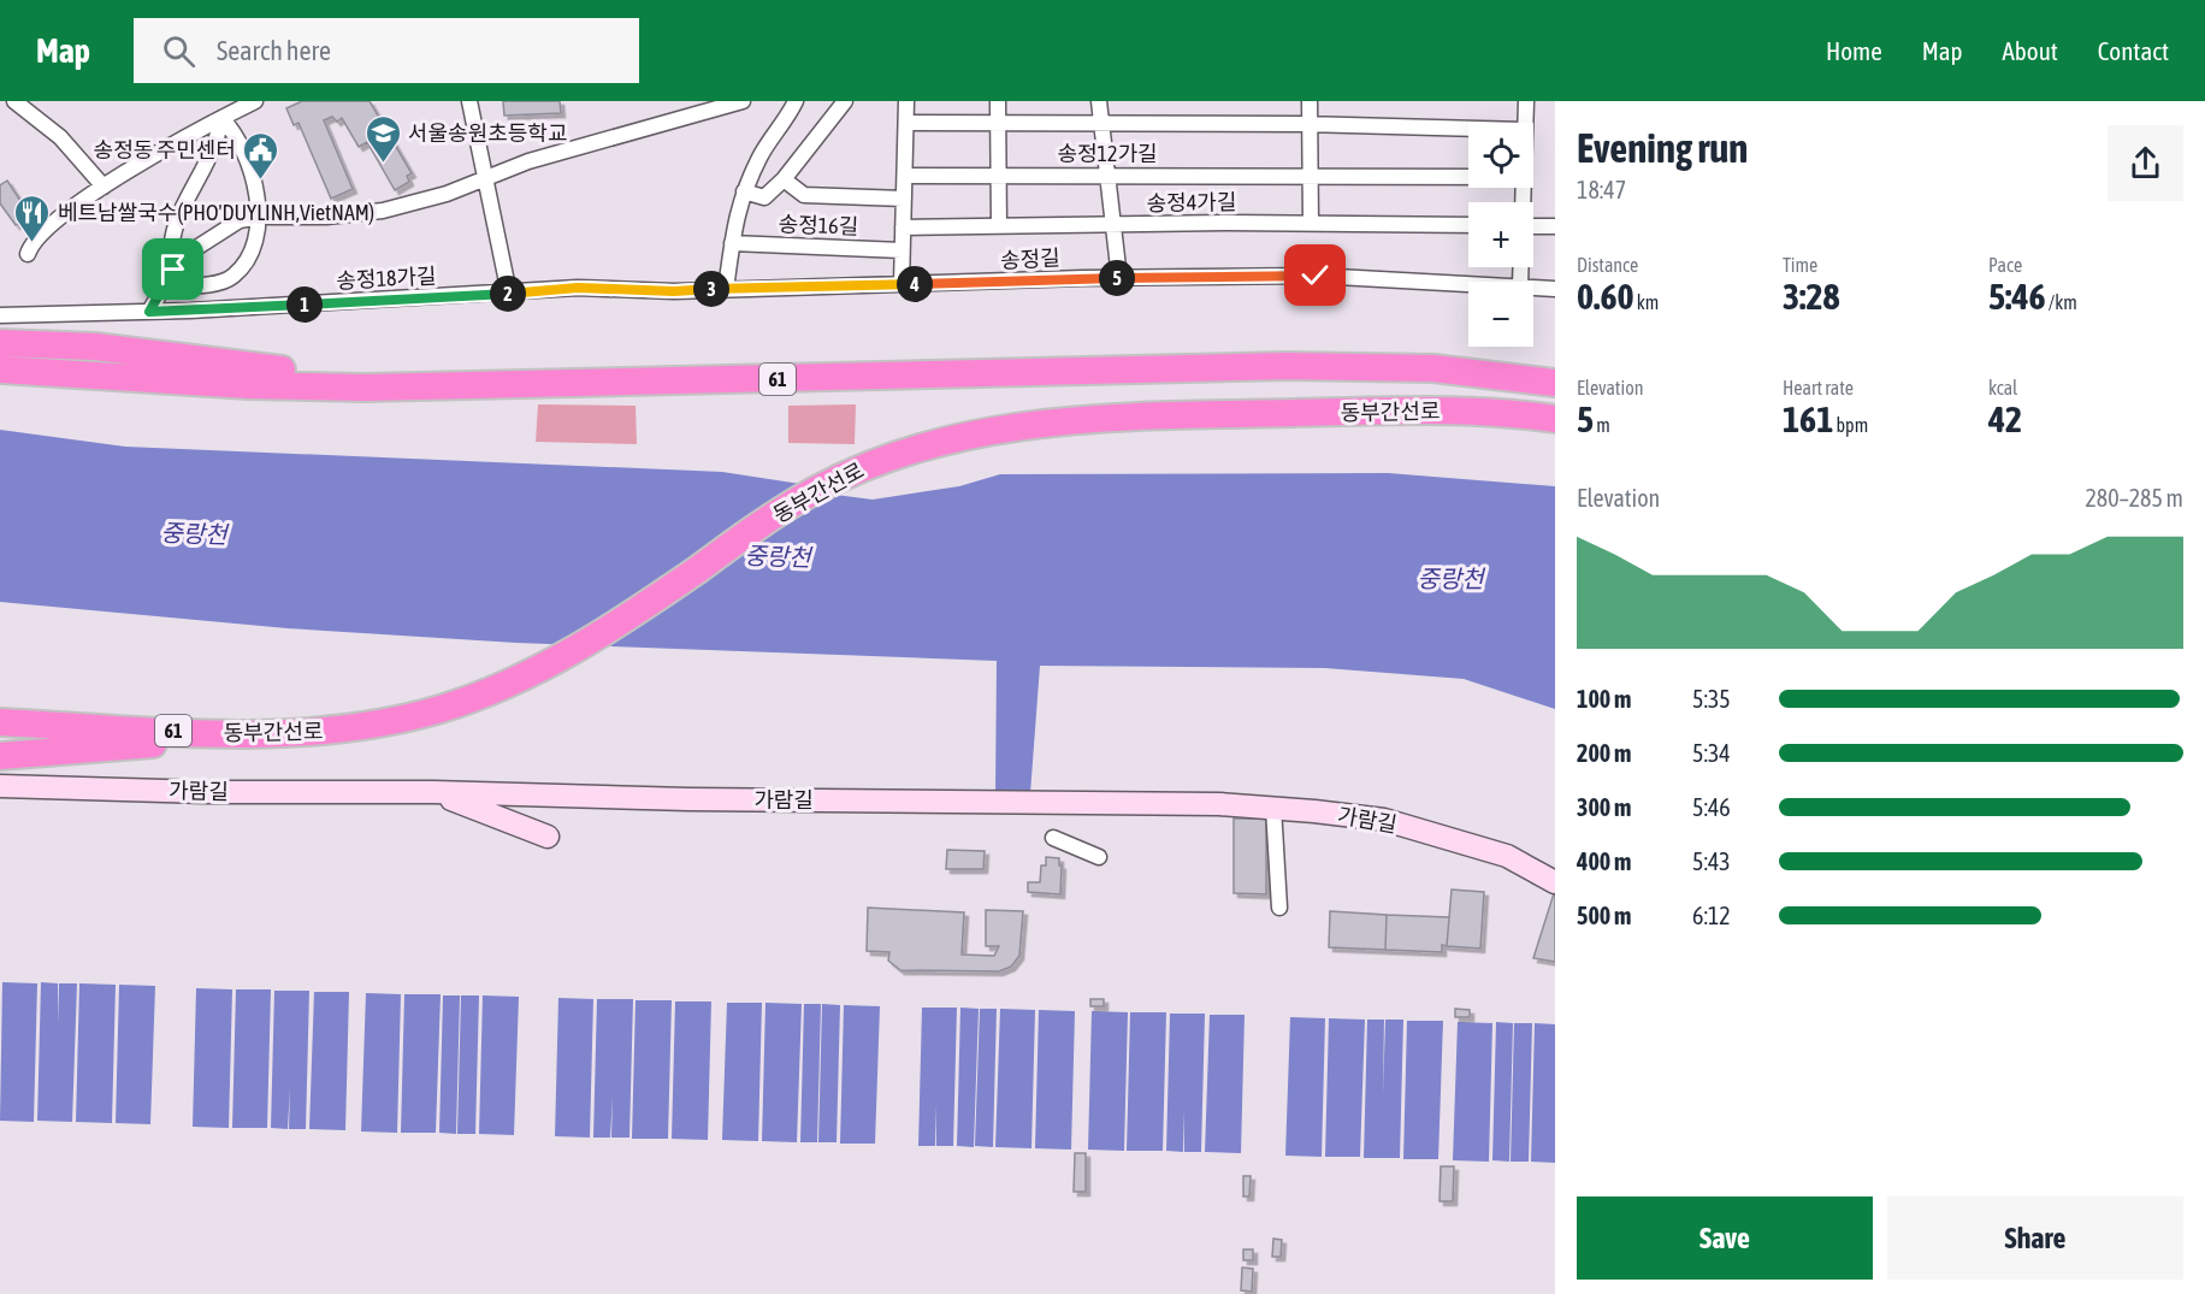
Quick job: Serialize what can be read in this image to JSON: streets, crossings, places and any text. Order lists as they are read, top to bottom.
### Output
{
  "streets": {
    "highway": ["61", "동부간선로"],
    "street": [
      "송정12가길",
      "송정4가길",
      "송정16길",
      "송정길",
      "송정18가길",
      "가람길"
    ]
  },
  "crossings": [
    ["송정길", "송정18가길"]
  ],
  "water": ["중랑천"],
  "places": {
    "school or university": ["서울송원초등학교"],
    "public building": ["송정동 주민센터"],
    "restaurant": ["베트남쌀국수(PHO'DUYLINH,VietNAM)"]
  },
  "page": {
    "header": "Map",
    "search": "Search here",
    "nav": [
      "Home",
      "Map",
      "About",
      "Contact"
    ],
    "heading": ["Evening run", "18:47"],
    "map_buttons": ["+", "−"],
    "stats": [
      ["Distance", "0.60 km"],
      ["Time", "3:28"],
      ["Pace", "5:46 /km"],
      ["Elevation", "5 m"],
      ["Heart rate", "161 bpm"],
      ["kcal", "42"]
    ],
    "pins": [
      "5",
      "4",
      "3",
      "2",
      "1"
    ],
    "chart": ["Elevation", "280–285 m"],
    "list": [
      {
        "name": "100 m",
        "note": "5:35"
      },
      {
        "name": "200 m",
        "note": "5:34"
      },
      {
        "name": "300 m",
        "note": "5:46"
      },
      {
        "name": "400 m",
        "note": "5:43"
      },
      {
        "name": "500 m",
        "note": "6:12"
      }
    ],
    "buttons": ["Save", "Share"]
  }
}
